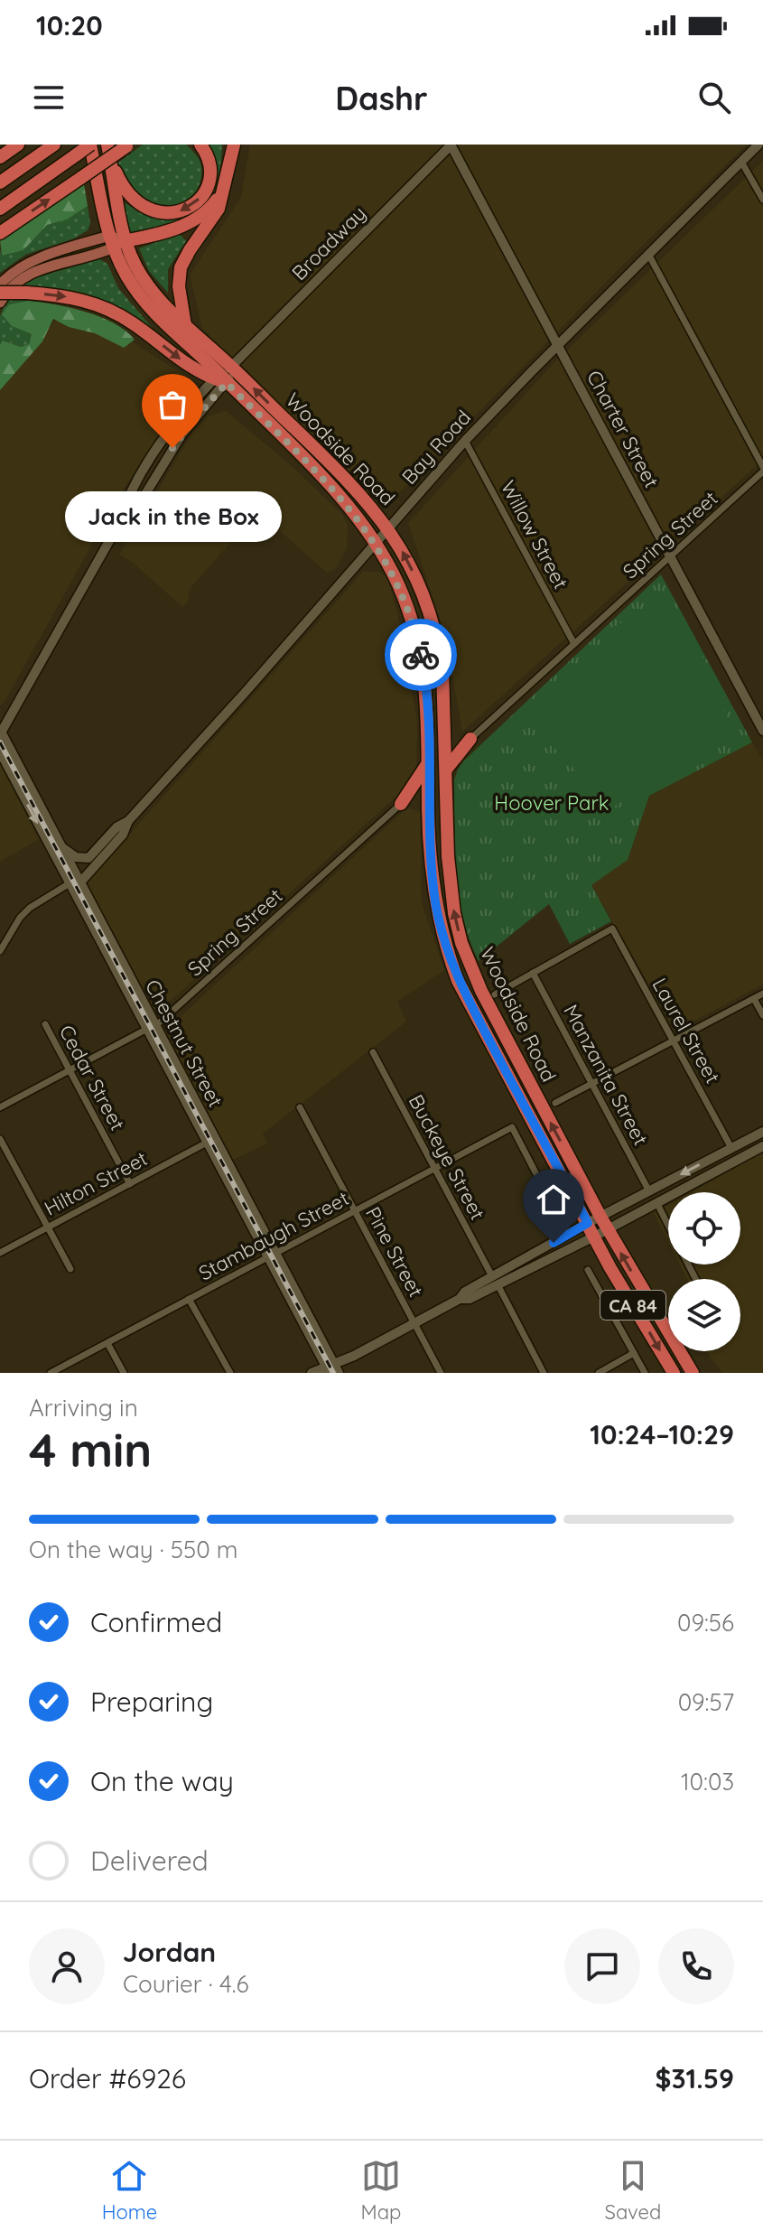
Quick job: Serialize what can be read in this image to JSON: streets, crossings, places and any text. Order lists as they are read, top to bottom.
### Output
{
  "streets": {
    "highway": ["Woodside Road", "CA 84"],
    "street": [
      "Broadway",
      "Charter Street",
      "Bay Road",
      "Willow Street",
      "Spring Street",
      "Laurel Street",
      "Chestnut Street",
      "Manzanita Street",
      "Cedar Street",
      "Buckeye Street",
      "Hilton Street",
      "Stambaugh Street",
      "Pine Street"
    ]
  },
  "crossings": [
    ["Broadway", "Charter Street"],
    ["Broadway", "Woodside Road"],
    ["Broadway", "Chestnut Street"],
    ["Charter Street", "Bay Road"],
    ["Charter Street", "Spring Street"],
    ["Bay Road", "Woodside Road"],
    ["Bay Road", "Willow Street"],
    ["Bay Road", "Chestnut Street"],
    ["Willow Street", "Spring Street"],
    ["Spring Street", "Chestnut Street"],
    ["Spring Street", "Cedar Street"],
    ["Laurel Street", "Manzanita Street"],
    ["Chestnut Street", "Hilton Street"],
    ["Chestnut Street", "Stambaugh Street"],
    ["Cedar Street", "Hilton Street"],
    ["Buckeye Street", "Stambaugh Street"],
    ["Stambaugh Street", "Pine Street"]
  ],
  "parks": ["Hoover Park"],
  "places": ["Jack in the Box"],
  "page": {
    "status": "10:20",
    "header": "Dashr",
    "bubble": "Jack in the Box",
    "heading": ["4 min", "Arriving in", "10:24–10:29"],
    "panel": [
      "Jordan",
      "Courier · 4.6",
      "Order #6926",
      "$31.59"
    ],
    "bar": "On the way · 550 m",
    "list": [
      ["Confirmed", "09:56"],
      ["Preparing", "09:57"],
      ["On the way", "10:03"],
      "Delivered"
    ],
    "tabs": ["Home", "Map", "Saved"]
  }
}
